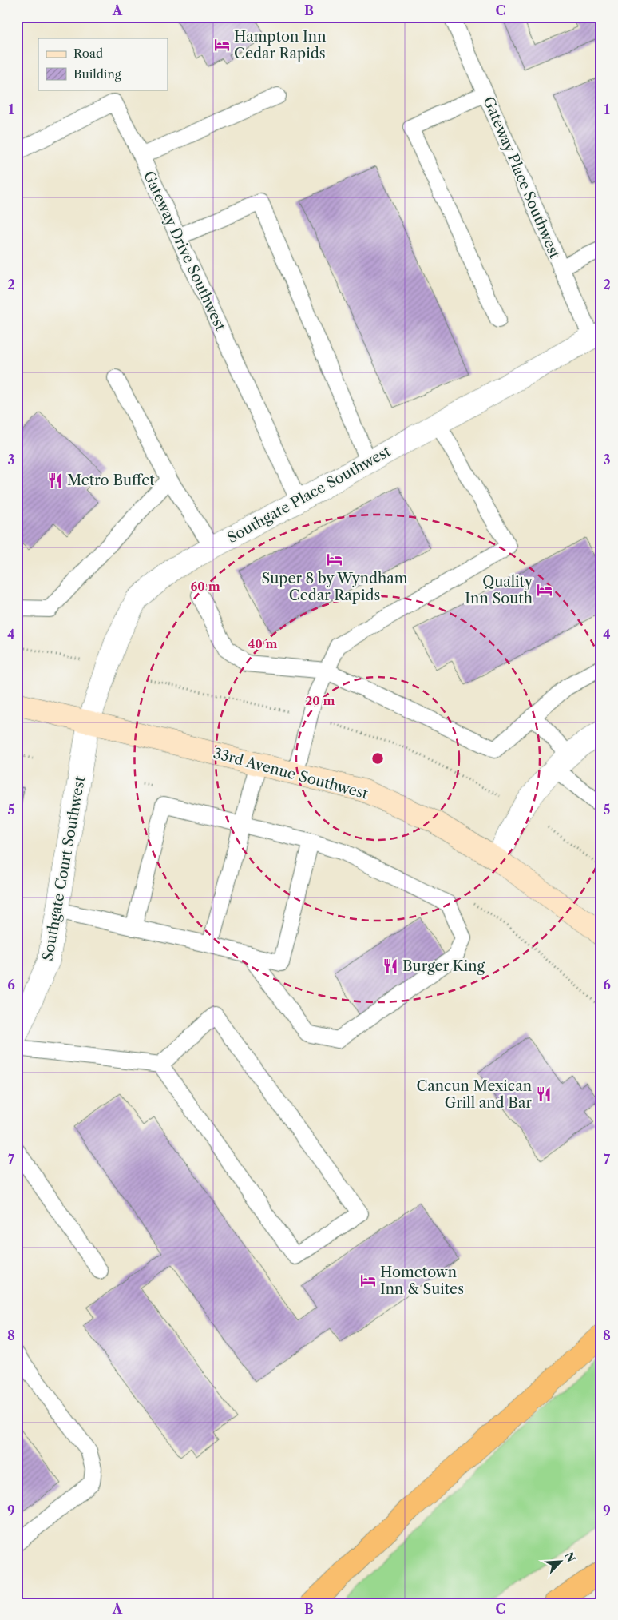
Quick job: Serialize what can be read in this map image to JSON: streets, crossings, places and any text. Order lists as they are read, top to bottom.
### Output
{
  "streets": {
    "street": ["Southgate Place Southwest", "33rd Avenue Southwest", "Southgate Court Southwest"],
    "lane": ["Gateway Place Southwest", "Gateway Drive Southwest"]
  },
  "crossings": [
    ["Gateway Place Southwest", "Southgate Place Southwest"],
    ["Gateway Drive Southwest", "Southgate Place Southwest"],
    ["Southgate Place Southwest", "33rd Avenue Southwest"],
    ["Southgate Place Southwest", "Southgate Court Southwest"],
    ["33rd Avenue Southwest", "Southgate Court Southwest"]
  ],
  "places": {
    "hotel": [
      "Hampton Inn Cedar Rapids",
      "Super 8 by Wyndham Cedar Rapids",
      "Quality Inn South",
      "Hometown Inn & Suites"
    ],
    "restaurant": ["Metro Buffet", "Burger King", "Cancun Mexican Grill and Bar"]
  },
  "legend": ["Road", "Building"],
  "north": "top right",
  "grid": {
    "columns": ["A", "B", "C"],
    "rows": [
      "1",
      "2",
      "3",
      "4",
      "5",
      "6",
      "7",
      "8",
      "9"
    ]
  },
  "rings": ["60 m", "40 m", "20 m"]
}
